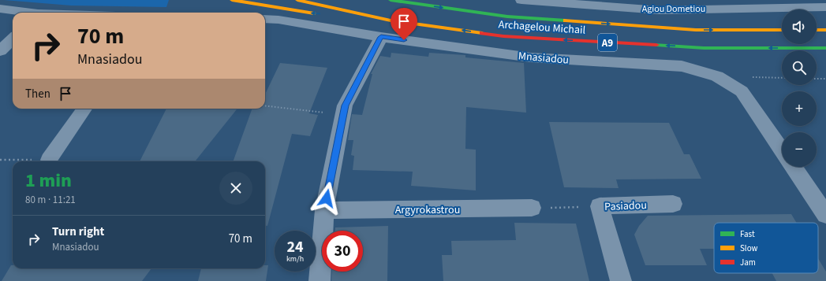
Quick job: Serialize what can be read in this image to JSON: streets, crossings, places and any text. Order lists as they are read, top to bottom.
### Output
{
  "streets": {
    "highway": ["Archagelou Michail", "A9"],
    "street": [
      "Agiou Dometiou",
      "Mnasiadou",
      "Pasiadou",
      "Argyrokastrou"
    ]
  },
  "legend": ["Fast", "Slow", "Jam"],
  "page": {
    "map_buttons": ["+", "−"],
    "turn": ["70 m", "Mnasiadou"],
    "then": "Then",
    "heading": ["1 min", "80 m · 11:21"],
    "list": [
      {
        "name": "Turn right",
        "note": "Mnasiadou",
        "value": "70 m"
      }
    ],
    "speed": "24 km/h",
    "limit": "30"
  }
}
